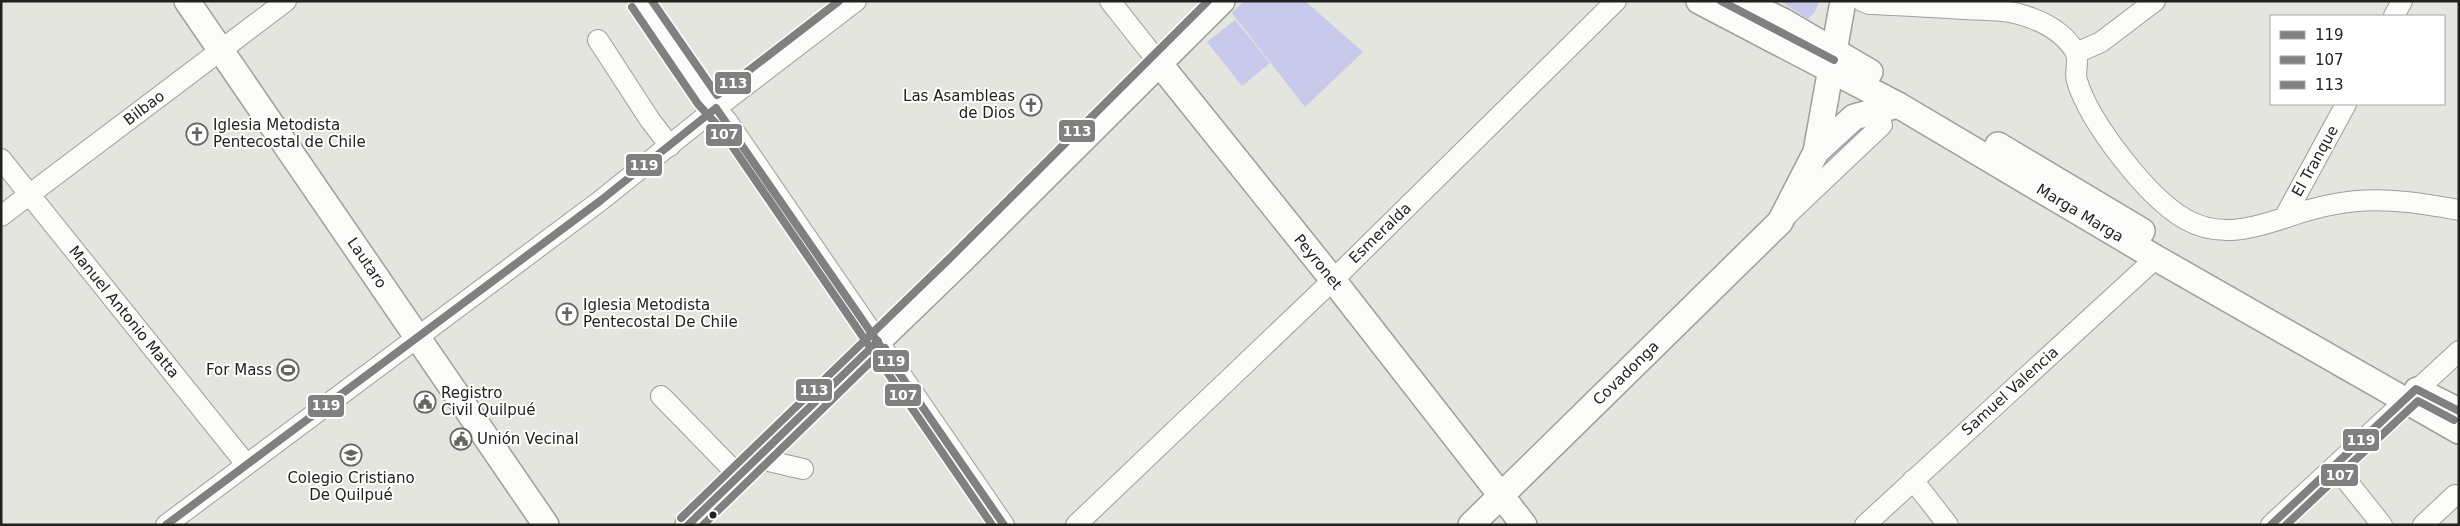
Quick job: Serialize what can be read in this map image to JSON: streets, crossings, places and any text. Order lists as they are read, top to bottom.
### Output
{
  "streets": {
    "main road": [
      "Marga Marga",
      "Peyronet",
      "Lautaro",
      "Covadonga"
    ],
    "street": [
      "Bilbao",
      "El Tranque",
      "Esmeralda",
      "Manuel Antonio Matta",
      "Samuel Valencia"
    ]
  },
  "crossings": [
    ["Bilbao", "Lautaro"],
    ["Bilbao", "Manuel Antonio Matta"],
    ["Marga Marga", "Covadonga"],
    ["Marga Marga", "Samuel Valencia"],
    ["Esmeralda", "Peyronet"],
    ["Peyronet", "Covadonga"]
  ],
  "places": {
    "church": ["Las Asambleas de Dios", "Iglesia Metodista Pentecostal de Chile", "Iglesia Metodista Pentecostal De Chile"],
    "sports": ["For Mass"],
    "public building": ["Registro Civil Quilpué", "Unión Vecinal"],
    "school or university": ["Colegio Cristiano De Quilpué"]
  },
  "lines": ["transit line 113", "transit line 107", "transit line 119"],
  "legend": ["119", "107", "113"]
}
